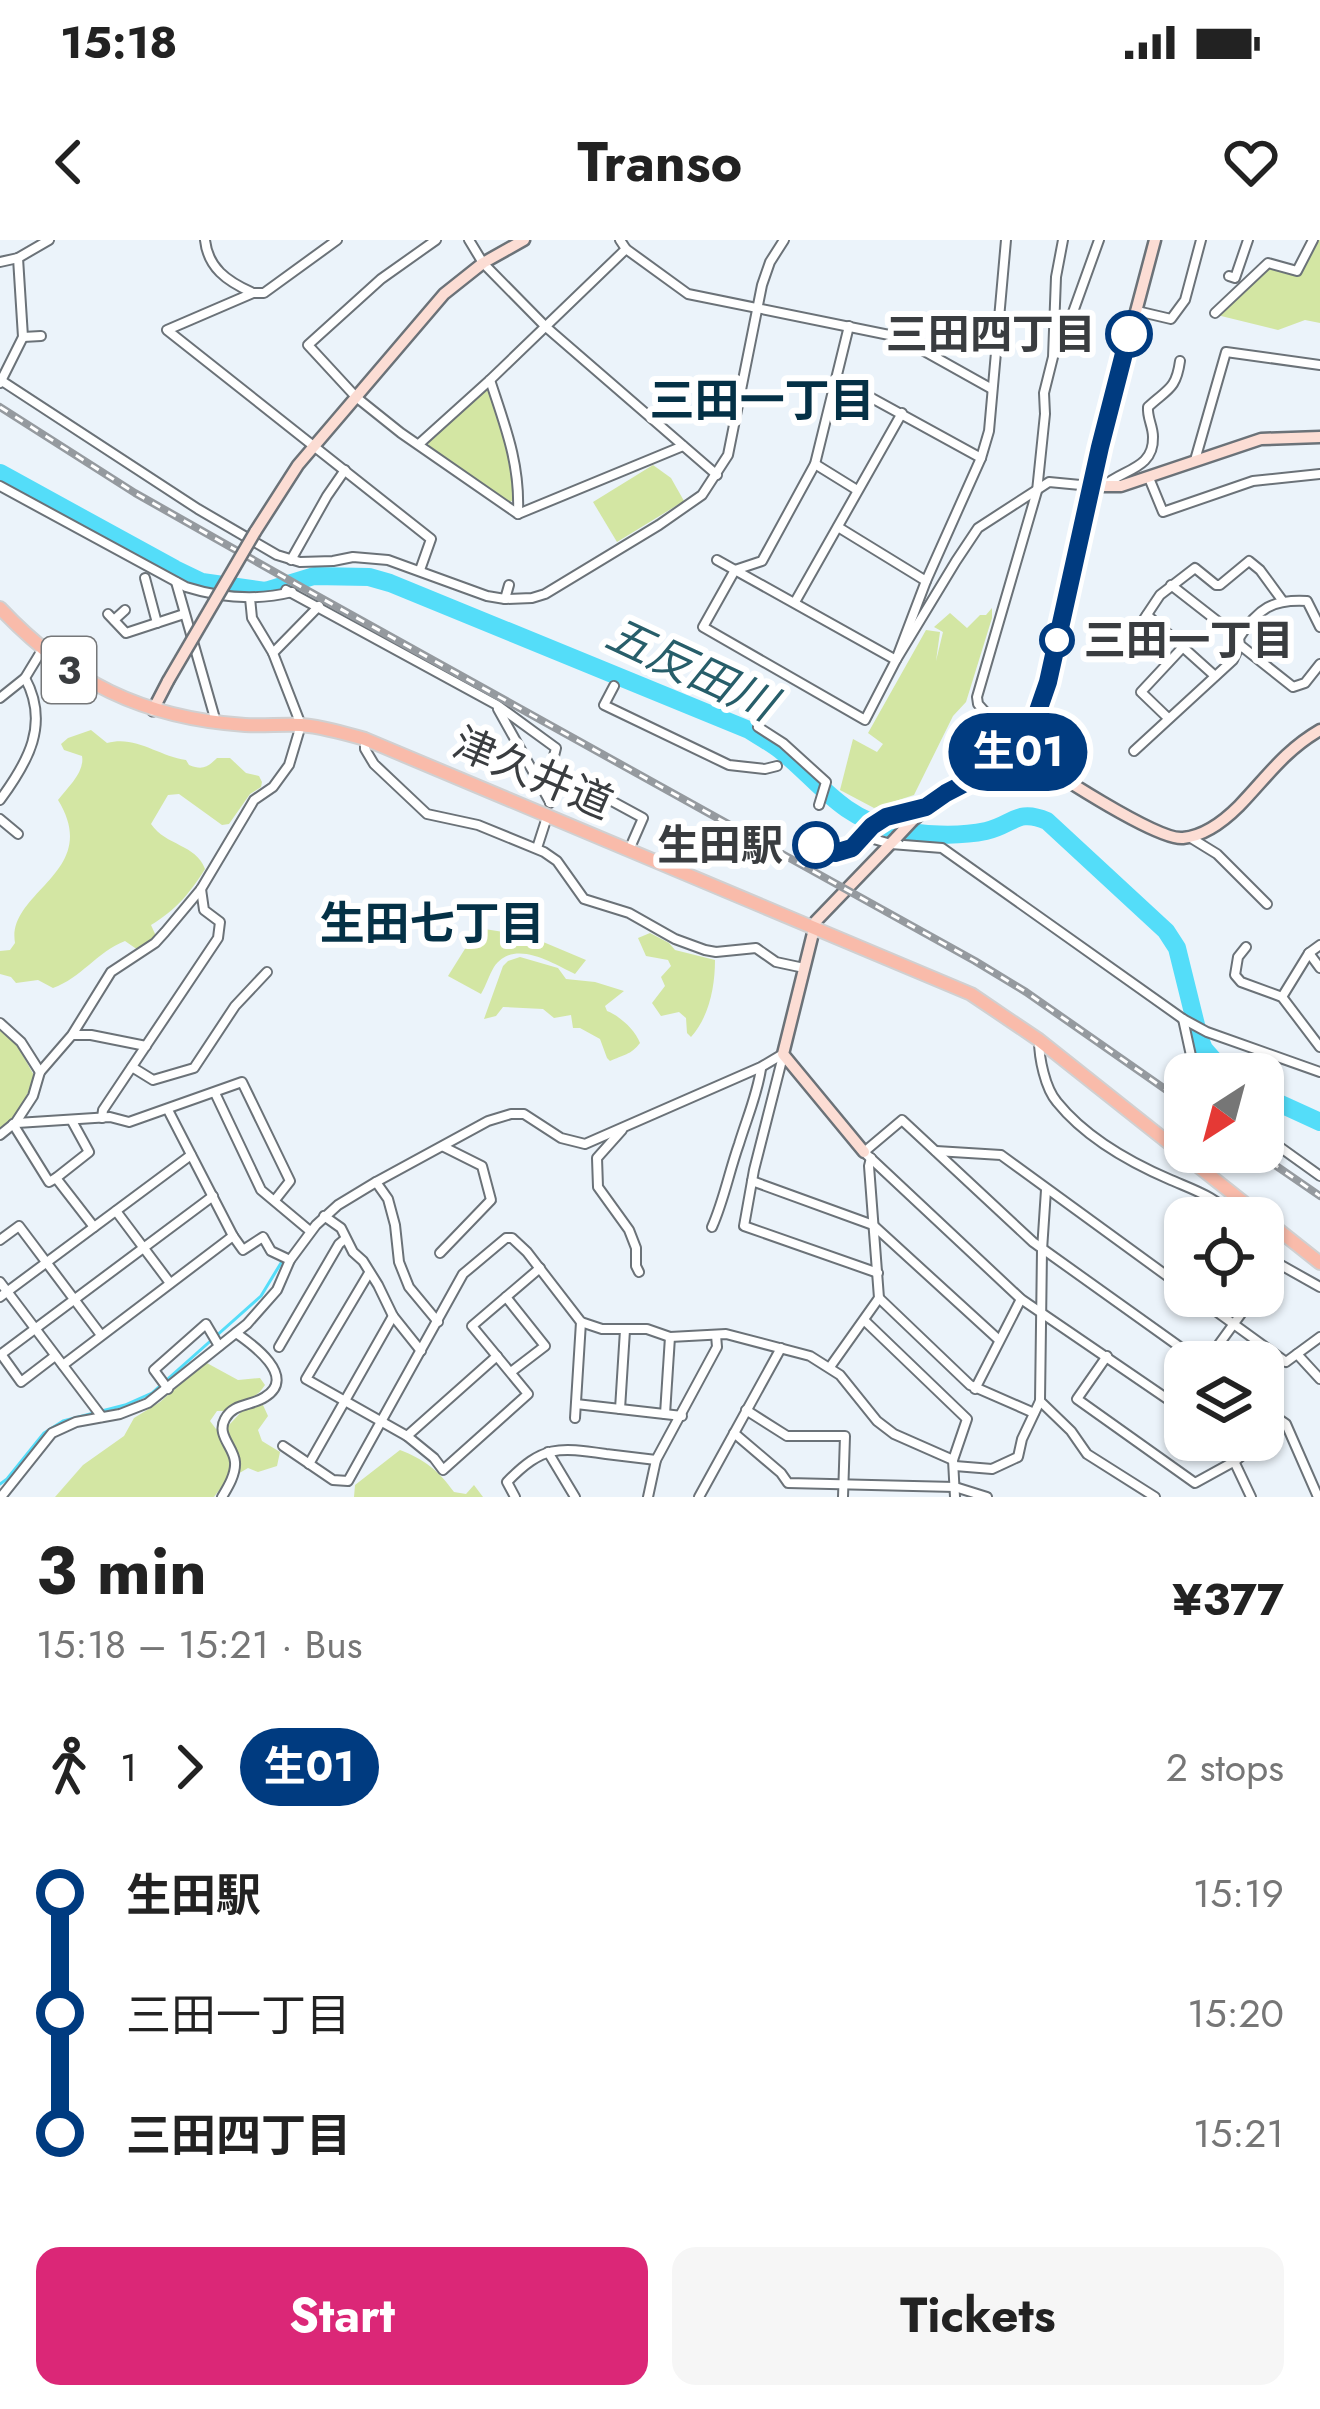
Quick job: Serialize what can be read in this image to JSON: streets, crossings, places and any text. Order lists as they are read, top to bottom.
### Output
{
  "streets": {
    "main road": ["3", "津久井道"]
  },
  "districts": ["三田一丁目", "生田七丁目"],
  "water": ["五反田川"],
  "places": ["三田四丁目", "三田一丁目", "生田駅"],
  "lines": ["bus line 生01"],
  "north": "bottom left",
  "page": {
    "status": "15:18",
    "header": "Transo",
    "on_map": "生01",
    "heading": ["3 min", "15:18 – 15:21 · Bus", "¥377"],
    "legs": ["1", "生01", "2 stops"],
    "list": [
      {
        "name": "生田駅",
        "value": "15:19"
      },
      {
        "name": "三田一丁目",
        "value": "15:20"
      },
      {
        "name": "三田四丁目",
        "value": "15:21"
      }
    ],
    "buttons": ["Start", "Tickets"]
  }
}
